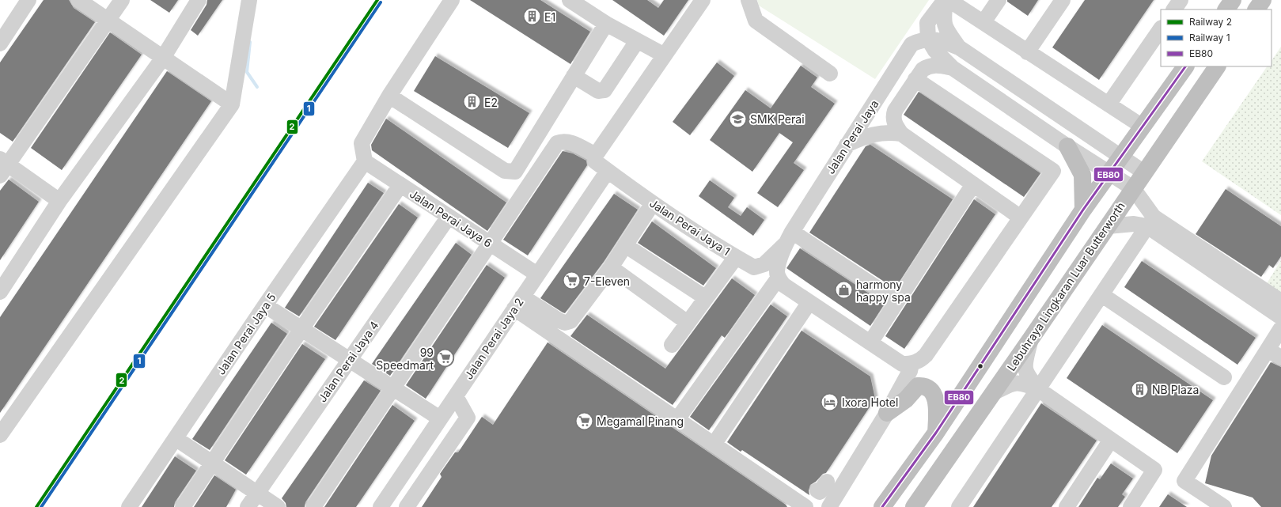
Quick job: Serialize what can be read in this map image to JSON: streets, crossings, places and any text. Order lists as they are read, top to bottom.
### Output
{
  "streets": {
    "highway": ["Lebuhraya Lingkaran Luar Butterworth"],
    "street": [
      "Jalan Perai Jaya",
      "Jalan Perai Jaya 6",
      "Jalan Perai Jaya 1",
      "Jalan Perai Jaya 5",
      "Jalan Perai Jaya 2",
      "Jalan Perai Jaya 4"
    ]
  },
  "crossings": [
    ["Jalan Perai Jaya", "Jalan Perai Jaya 1"],
    ["Jalan Perai Jaya 6", "Jalan Perai Jaya 5"],
    ["Jalan Perai Jaya 6", "Jalan Perai Jaya 2"],
    ["Jalan Perai Jaya 6", "Jalan Perai Jaya 4"],
    ["Jalan Perai Jaya 1", "Jalan Perai Jaya 2"]
  ],
  "places": {
    "building": ["E1", "E2", "NB Plaza"],
    "school or university": ["SMK Perai"],
    "supermarket": ["7-Eleven", "99 Speedmart", "Megamal Pinang"],
    "shop": ["harmony happy spa"],
    "hotel": ["Ixora Hotel"]
  },
  "lines": ["rail line 2", "rail line 1", "transit line EB80"],
  "legend": ["Railway 2", "Railway 1", "EB80"]
}
